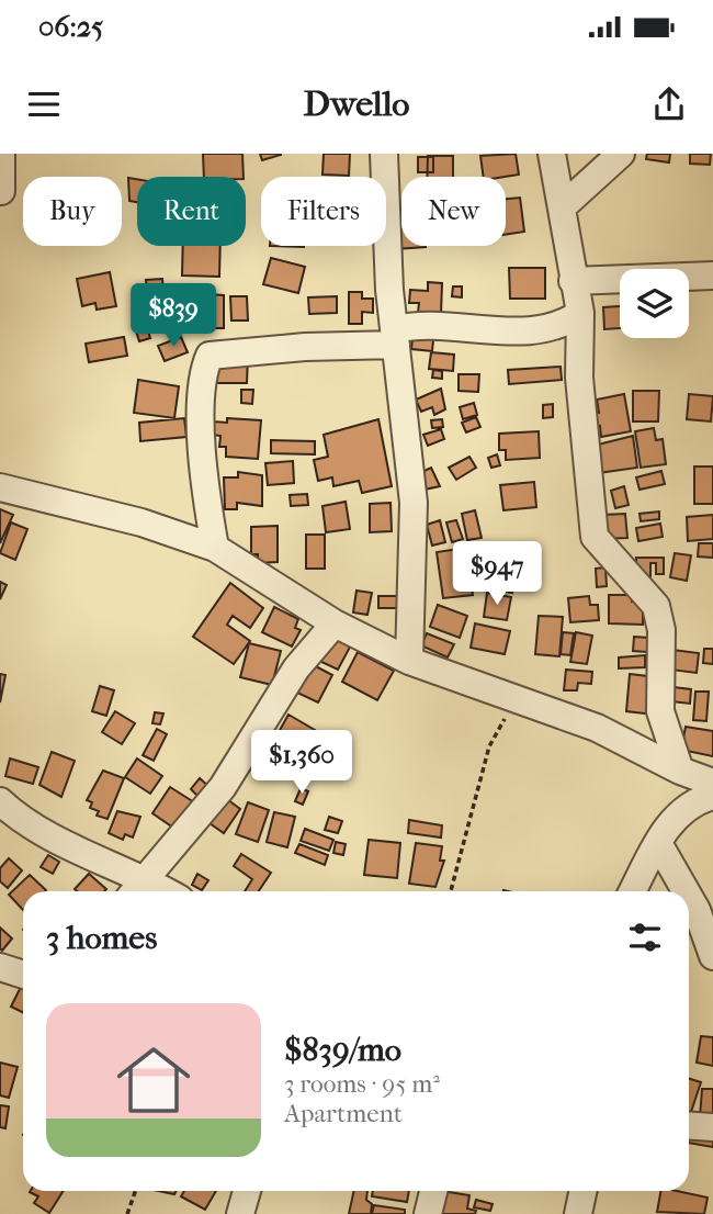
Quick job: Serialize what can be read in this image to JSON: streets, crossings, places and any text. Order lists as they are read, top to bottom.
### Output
{
  "page": {
    "status": "06:25",
    "header": "Dwello",
    "chip": [
      "Buy",
      "Rent",
      "Filters",
      "New"
    ],
    "price": ["$839", "$947", "$1,360"],
    "heading": "3 homes",
    "list": [
      {
        "name": "$839/mo",
        "note": "3 rooms · 95 m² · Apartment"
      }
    ]
  }
}
